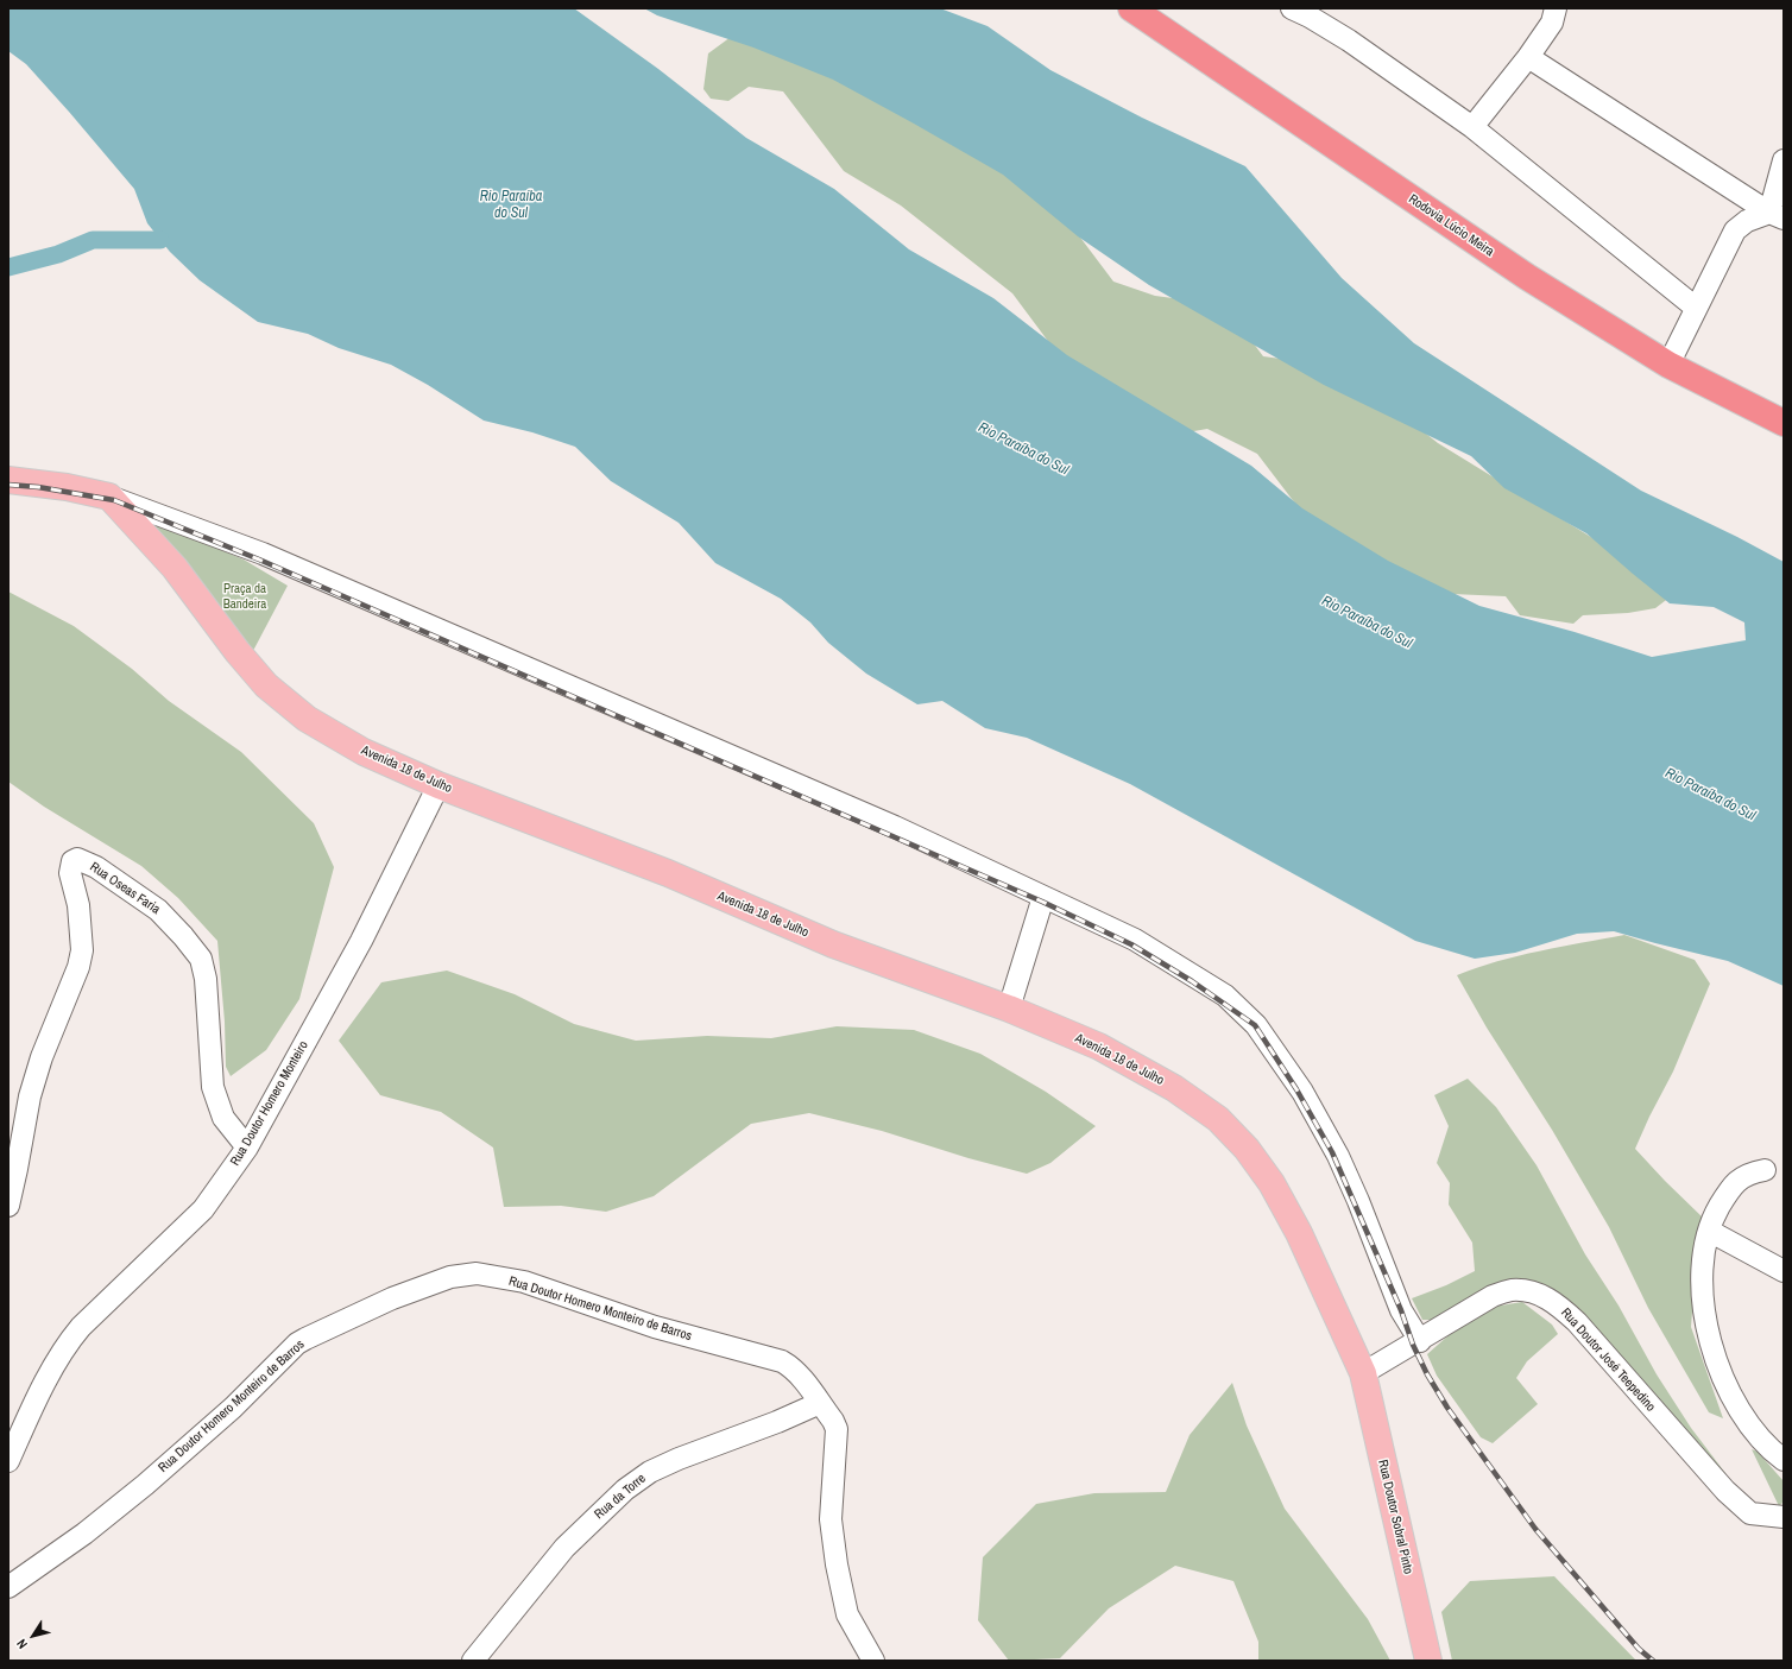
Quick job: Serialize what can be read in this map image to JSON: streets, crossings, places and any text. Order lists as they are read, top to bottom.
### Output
{
  "streets": {
    "highway": ["Rodovia Lúcio Meira"],
    "main road": ["Avenida 18 de Julho", "Rua Doutor Sobral Pinto"],
    "street": [
      "Rua Oseas Faria",
      "Rua Doutor Homero Monteiro",
      "Rua Doutor Homero Monteiro de Barros",
      "Rua Doutor José Teepedino",
      "Rua da Torre"
    ]
  },
  "crossings": [
    ["Avenida 18 de Julho", "Rua Doutor Homero Monteiro"],
    ["Avenida 18 de Julho", "Rua Doutor José Teepedino"],
    ["Avenida 18 de Julho", "Rua Doutor Sobral Pinto"],
    ["Rua Oseas Faria", "Rua Doutor Homero Monteiro"],
    ["Rua Doutor Homero Monteiro de Barros", "Rua da Torre"],
    ["Rua Doutor José Teepedino", "Rua Doutor Sobral Pinto"]
  ],
  "water": ["Rio Paraíba do Sul"],
  "parks": ["Praça da Bandeira"],
  "north": "bottom left"
}
